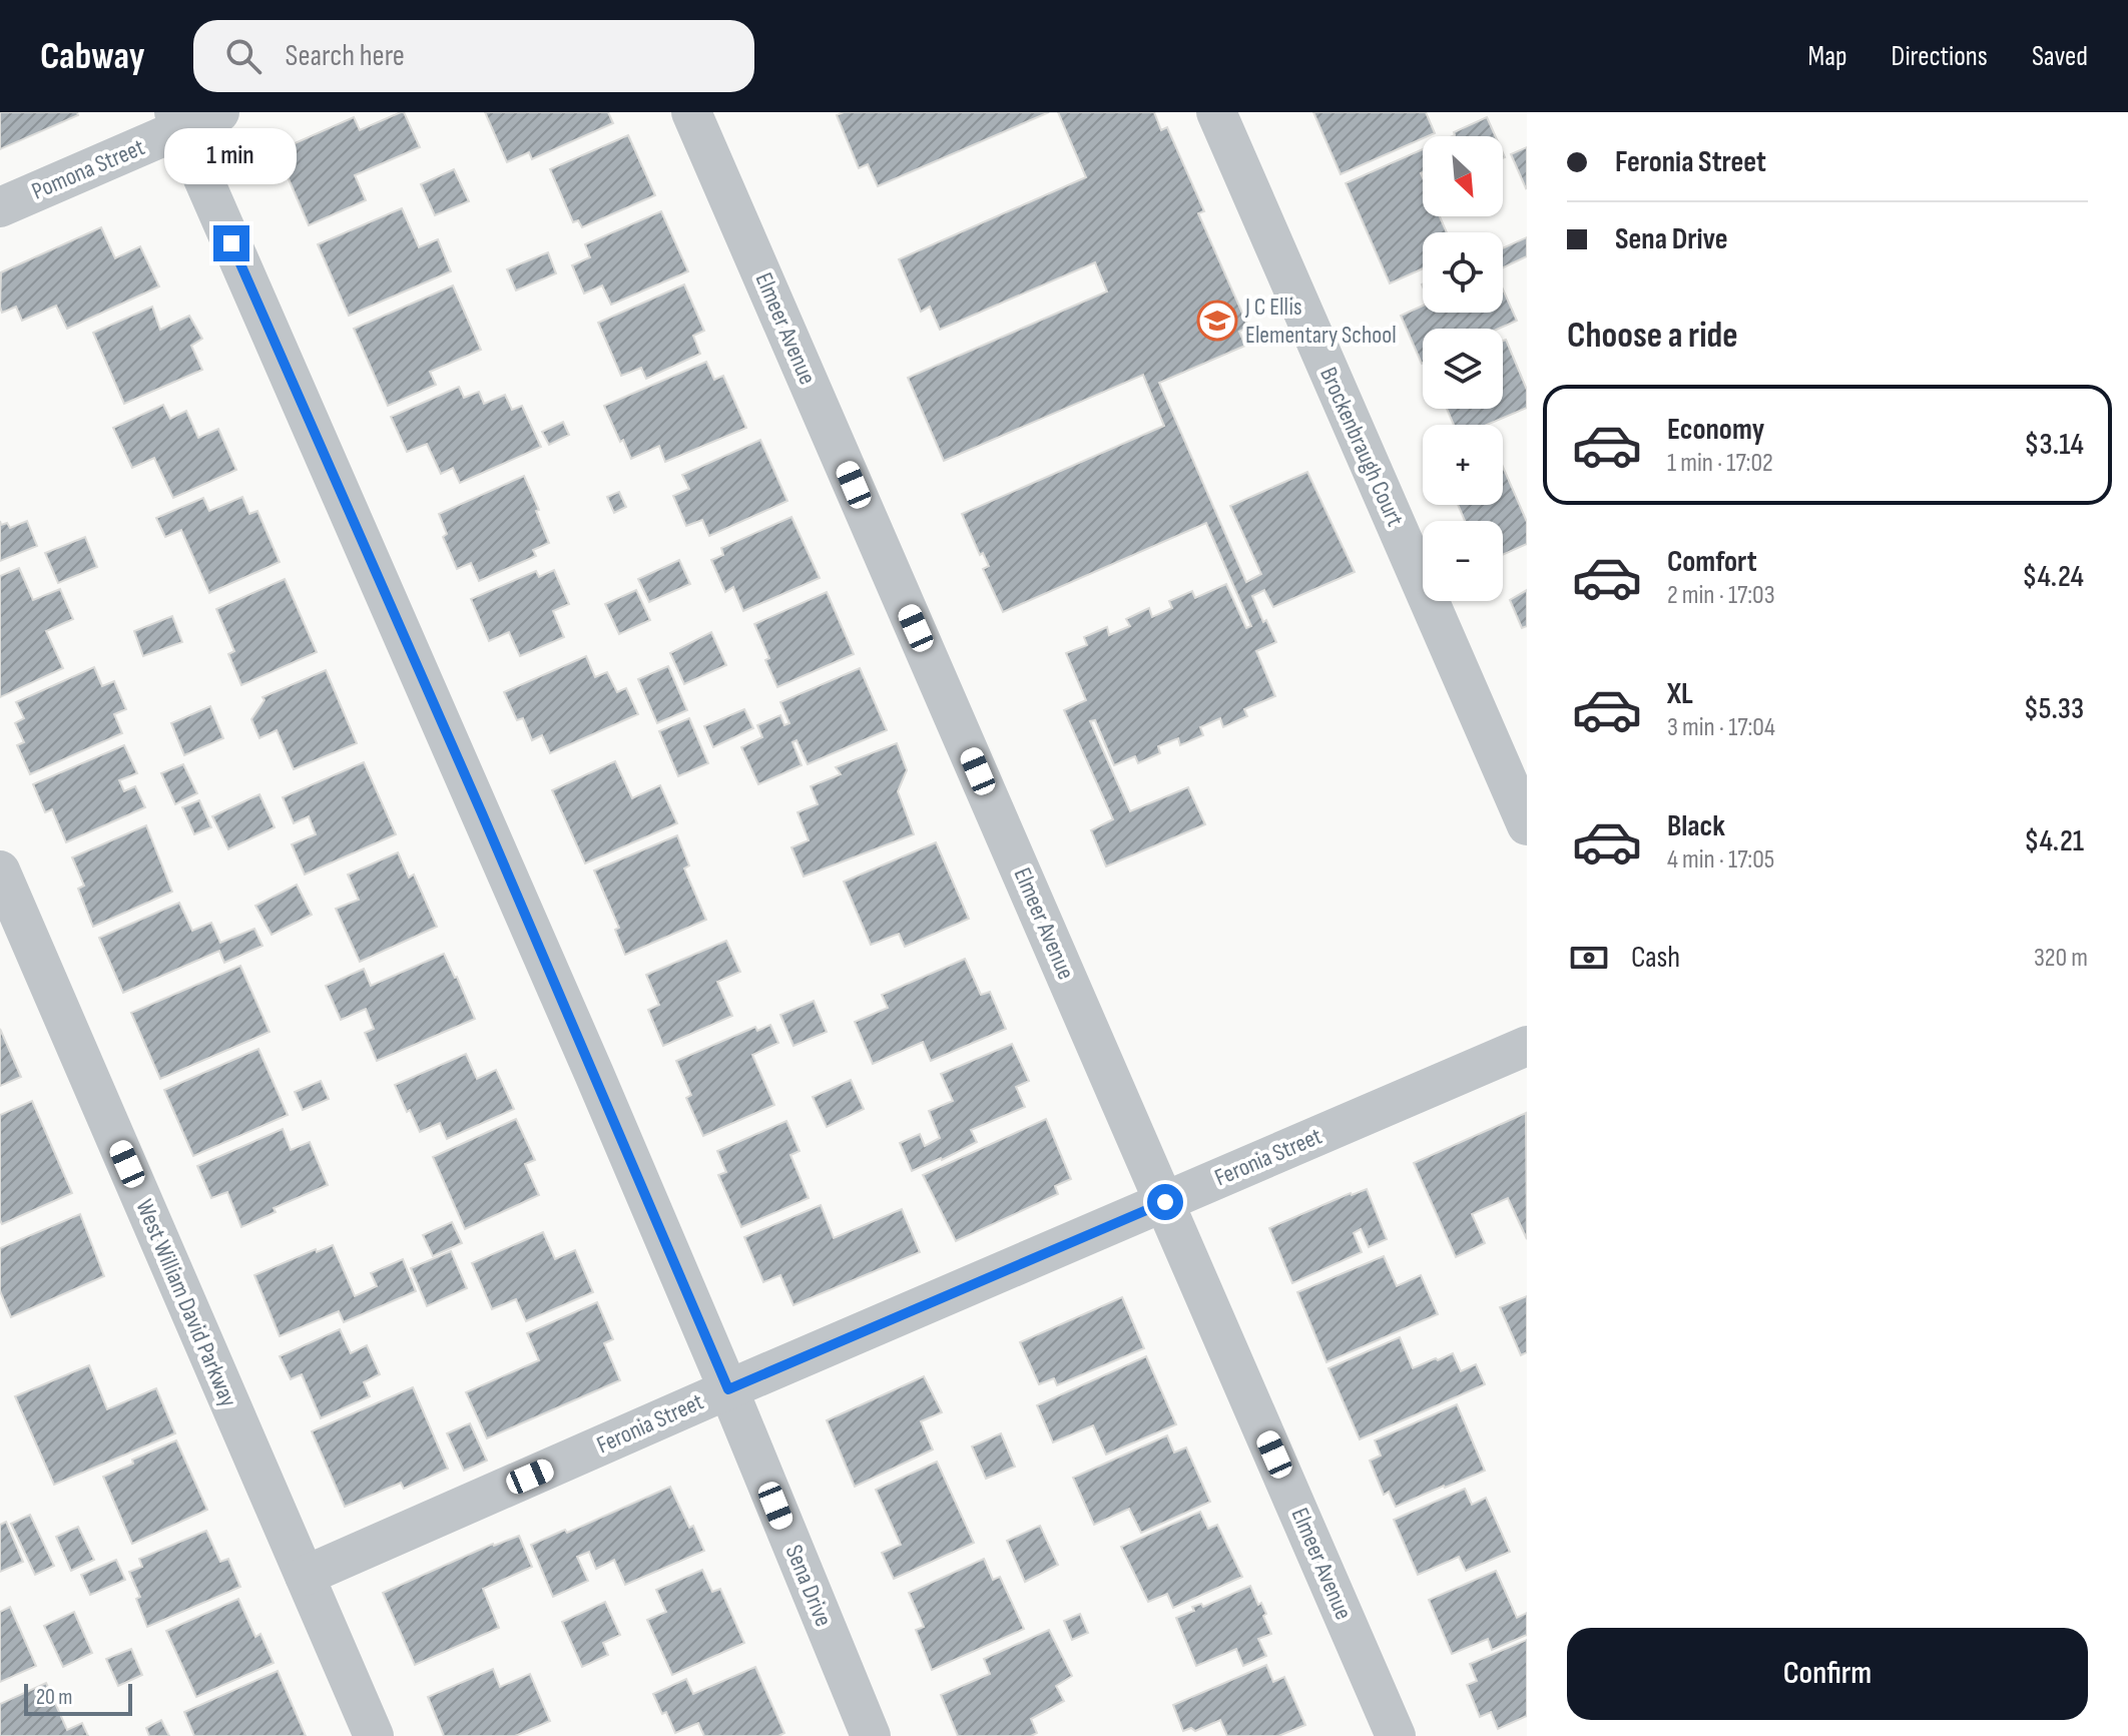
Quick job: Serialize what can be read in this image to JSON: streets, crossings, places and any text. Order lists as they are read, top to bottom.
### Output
{
  "streets": {
    "street": [
      "Pomona Street",
      "Elmeer Avenue",
      "Brockenbraugh Court",
      "Feronia Street",
      "West William David Parkway",
      "Sena Drive"
    ]
  },
  "crossings": [
    ["Pomona Street", "Sena Drive"],
    ["Elmeer Avenue", "Feronia Street"],
    ["Feronia Street", "West William David Parkway"],
    ["Feronia Street", "Sena Drive"]
  ],
  "places": {
    "school or university": ["J C Ellis Elementary School"]
  },
  "scale_bar": "20 m",
  "north": "bottom right",
  "page": {
    "header": "Cabway",
    "search": "Search here",
    "nav": ["Map", "Directions", "Saved"],
    "banner": ["Feronia Street", "Sena Drive"],
    "bubble": "1 min",
    "map_buttons": ["+", "−"],
    "heading": "Choose a ride",
    "list": [
      {
        "name": "Economy",
        "note": "1 min · 17:02",
        "value": "$3.14"
      },
      {
        "name": "Comfort",
        "note": "2 min · 17:03",
        "value": "$4.24"
      },
      {
        "name": "XL",
        "note": "3 min · 17:04",
        "value": "$5.33"
      },
      {
        "name": "Black",
        "note": "4 min · 17:05",
        "value": "$4.21"
      }
    ],
    "pay": ["Cash", "320 m"],
    "buttons": "Confirm",
    "scale": "20 m"
  }
}
